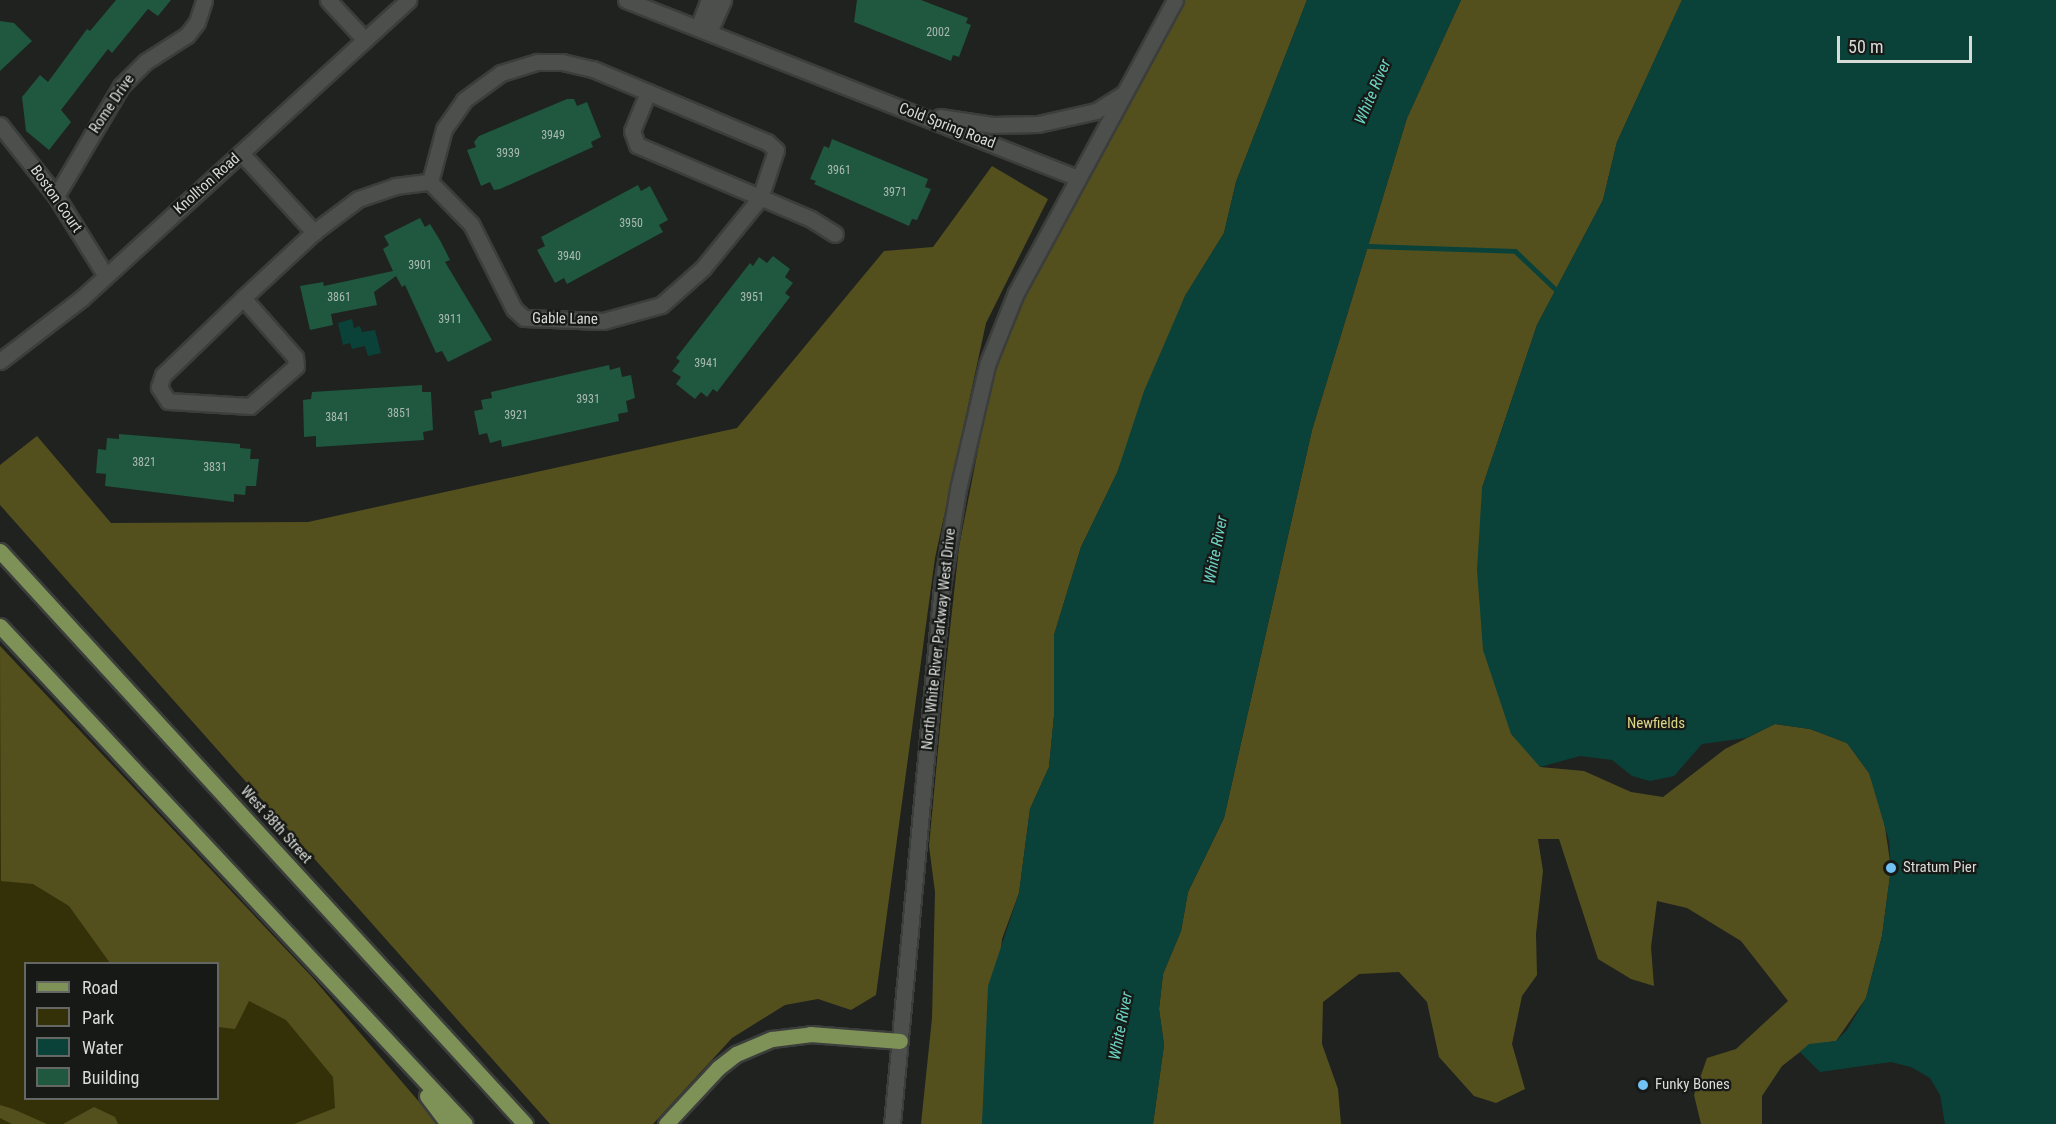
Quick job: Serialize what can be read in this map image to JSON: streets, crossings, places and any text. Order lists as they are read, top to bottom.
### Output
{
  "streets": {
    "main road": ["West 38th Street"],
    "street": [
      "Rome Drive",
      "Cold Spring Road",
      "Knollton Road",
      "Boston Court",
      "Gable Lane",
      "North White River Parkway West Drive"
    ]
  },
  "crossings": [
    ["Rome Drive", "Boston Court"],
    ["Cold Spring Road", "North White River Parkway West Drive"],
    ["Knollton Road", "Boston Court"]
  ],
  "water": ["White River"],
  "parks": ["Newfields"],
  "places": ["Stratum Pier", "Funky Bones"],
  "house_numbers": [
    "2002",
    "3949",
    "3939",
    "3961",
    "3971",
    "3950",
    "3940",
    "3901",
    "3861",
    "3951",
    "3911",
    "3941",
    "3931",
    "3851",
    "3921",
    "3841",
    "3821",
    "3831"
  ],
  "legend": [
    "Road",
    "Park",
    "Water",
    "Building"
  ],
  "scale_bar": "50 m"
}
